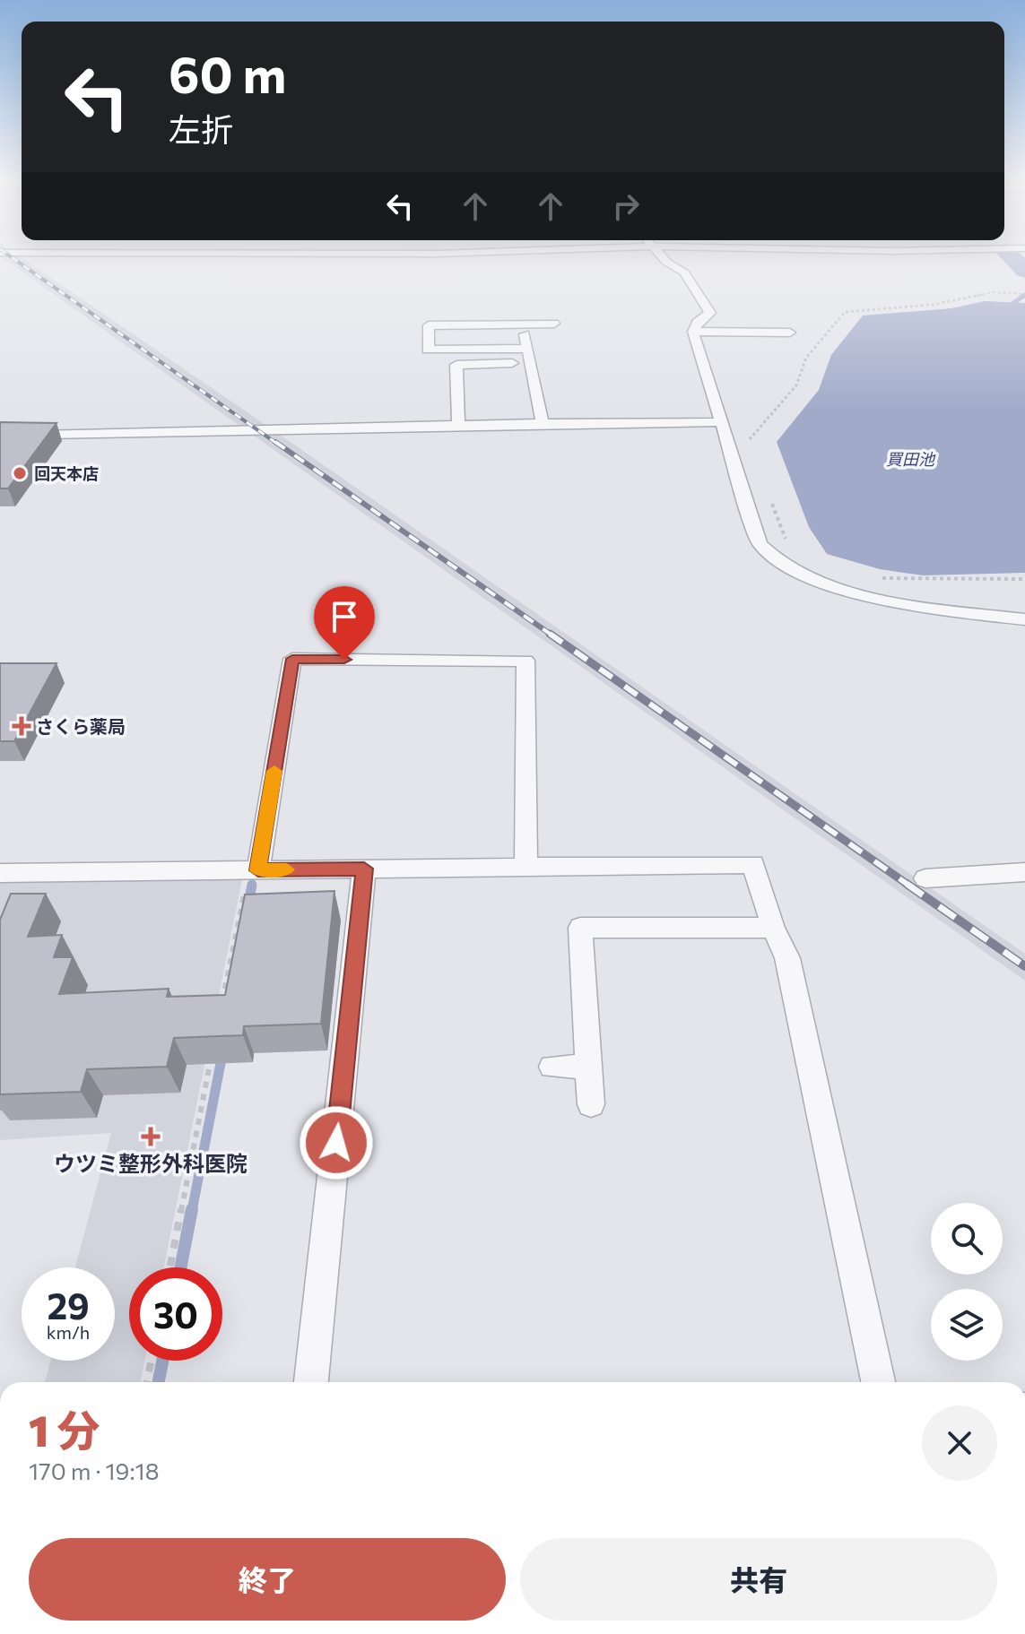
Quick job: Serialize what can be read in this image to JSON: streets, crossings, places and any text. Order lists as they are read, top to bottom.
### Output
{
  "water": ["買田池"],
  "places": {
    "other": ["回天本店"],
    "health": ["さくら薬局", "ウツミ整形外科医院"]
  },
  "page": {
    "turn": ["60 m", "左折"],
    "speed": "29 km/h",
    "limit": "30",
    "heading": ["1 分", "170 m · 19:18"],
    "buttons": ["終了", "共有"]
  }
}
